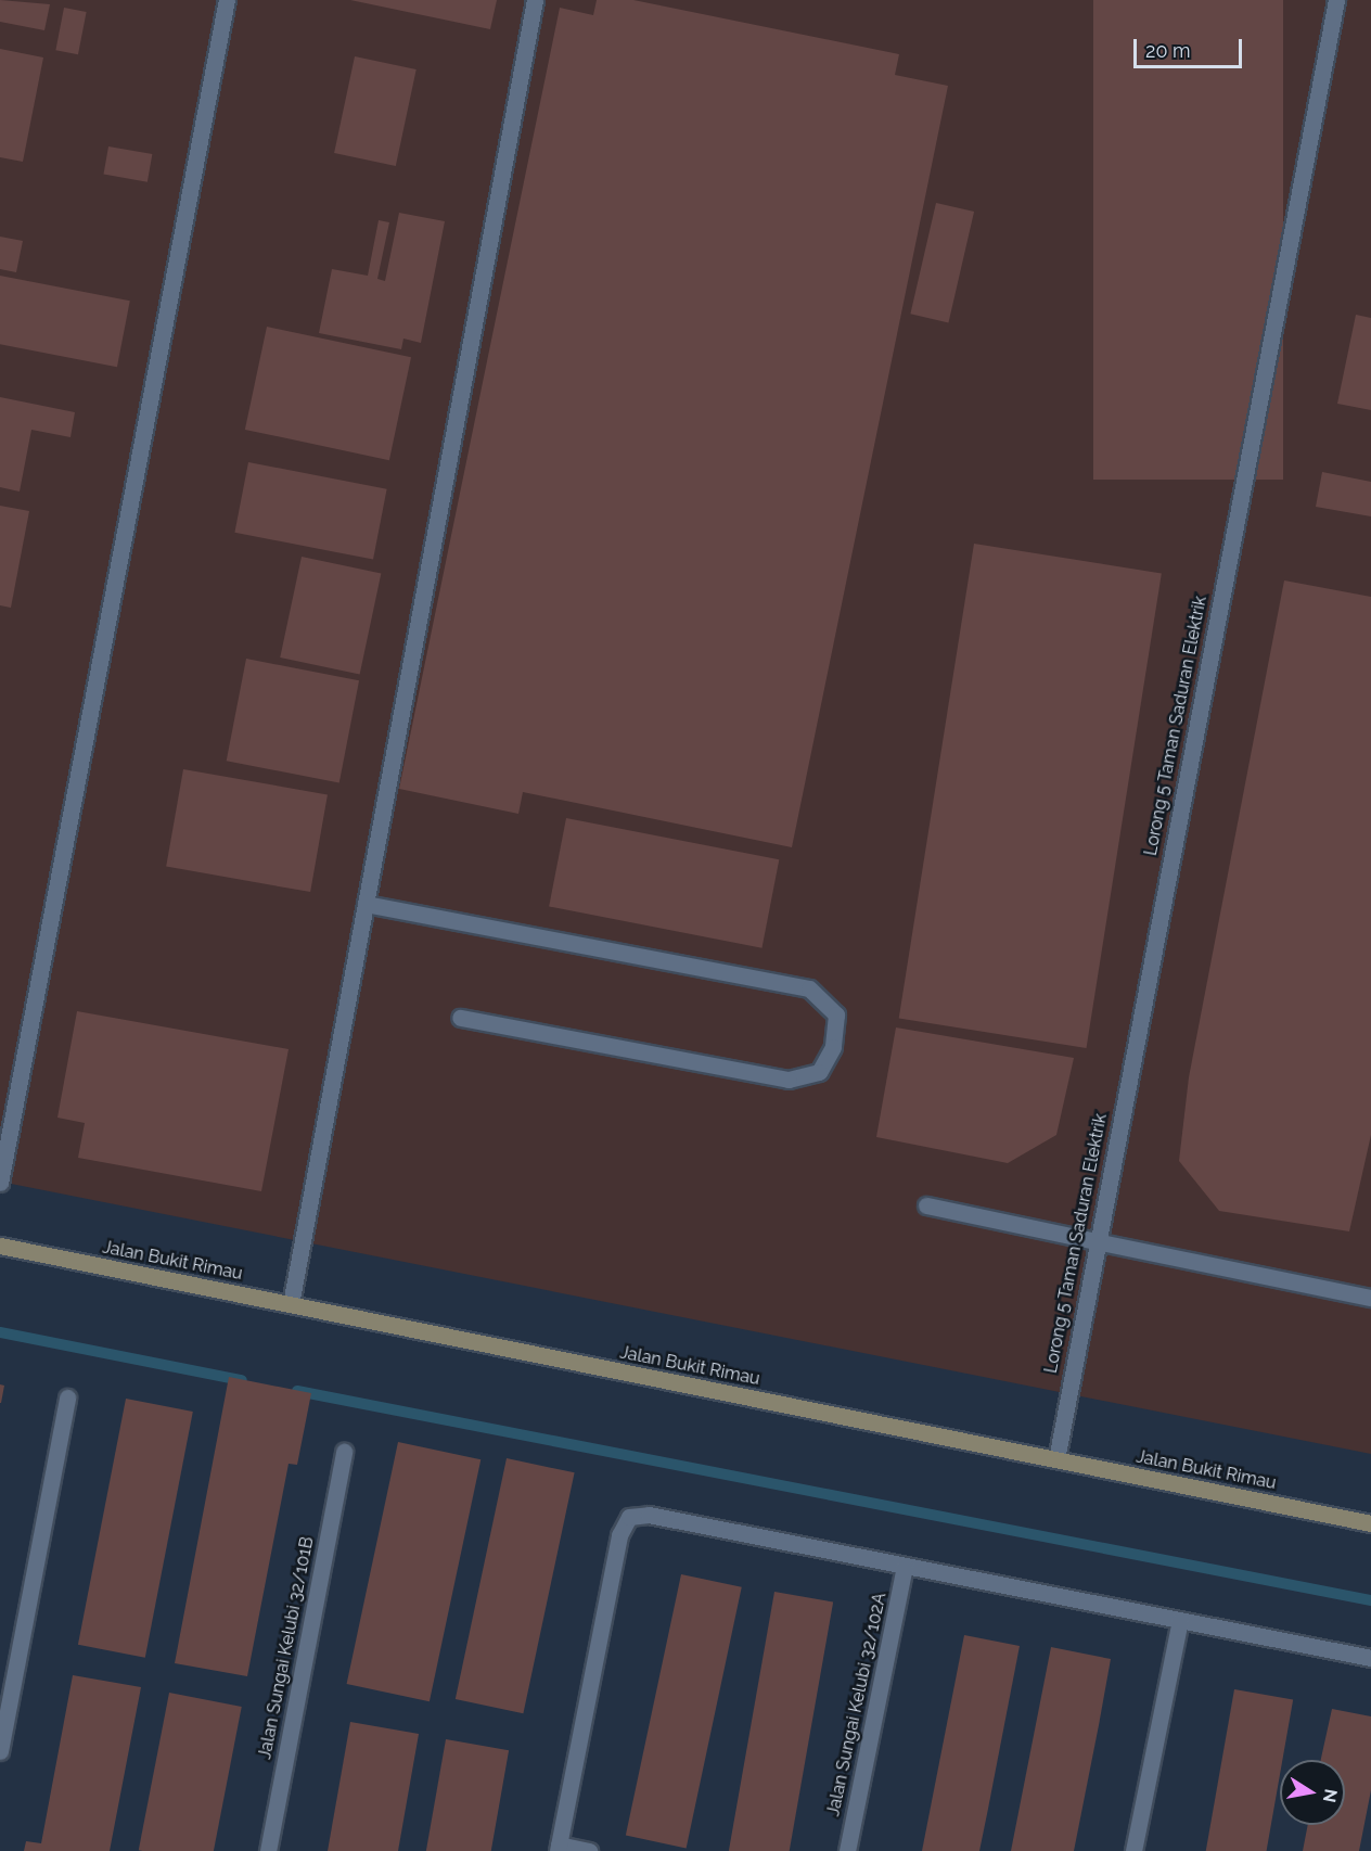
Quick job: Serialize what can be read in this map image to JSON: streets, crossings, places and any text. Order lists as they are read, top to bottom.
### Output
{
  "streets": {
    "street": [
      "Lorong 5 Taman Saduran Elektrik",
      "Jalan Bukit Rimau",
      "Jalan Sungai Kelubi 32/101B",
      "Jalan Sungai Kelubi 32/102A"
    ]
  },
  "crossings": [
    ["Lorong 5 Taman Saduran Elektrik", "Jalan Bukit Rimau"]
  ],
  "scale_bar": "20 m",
  "north": "right"
}
